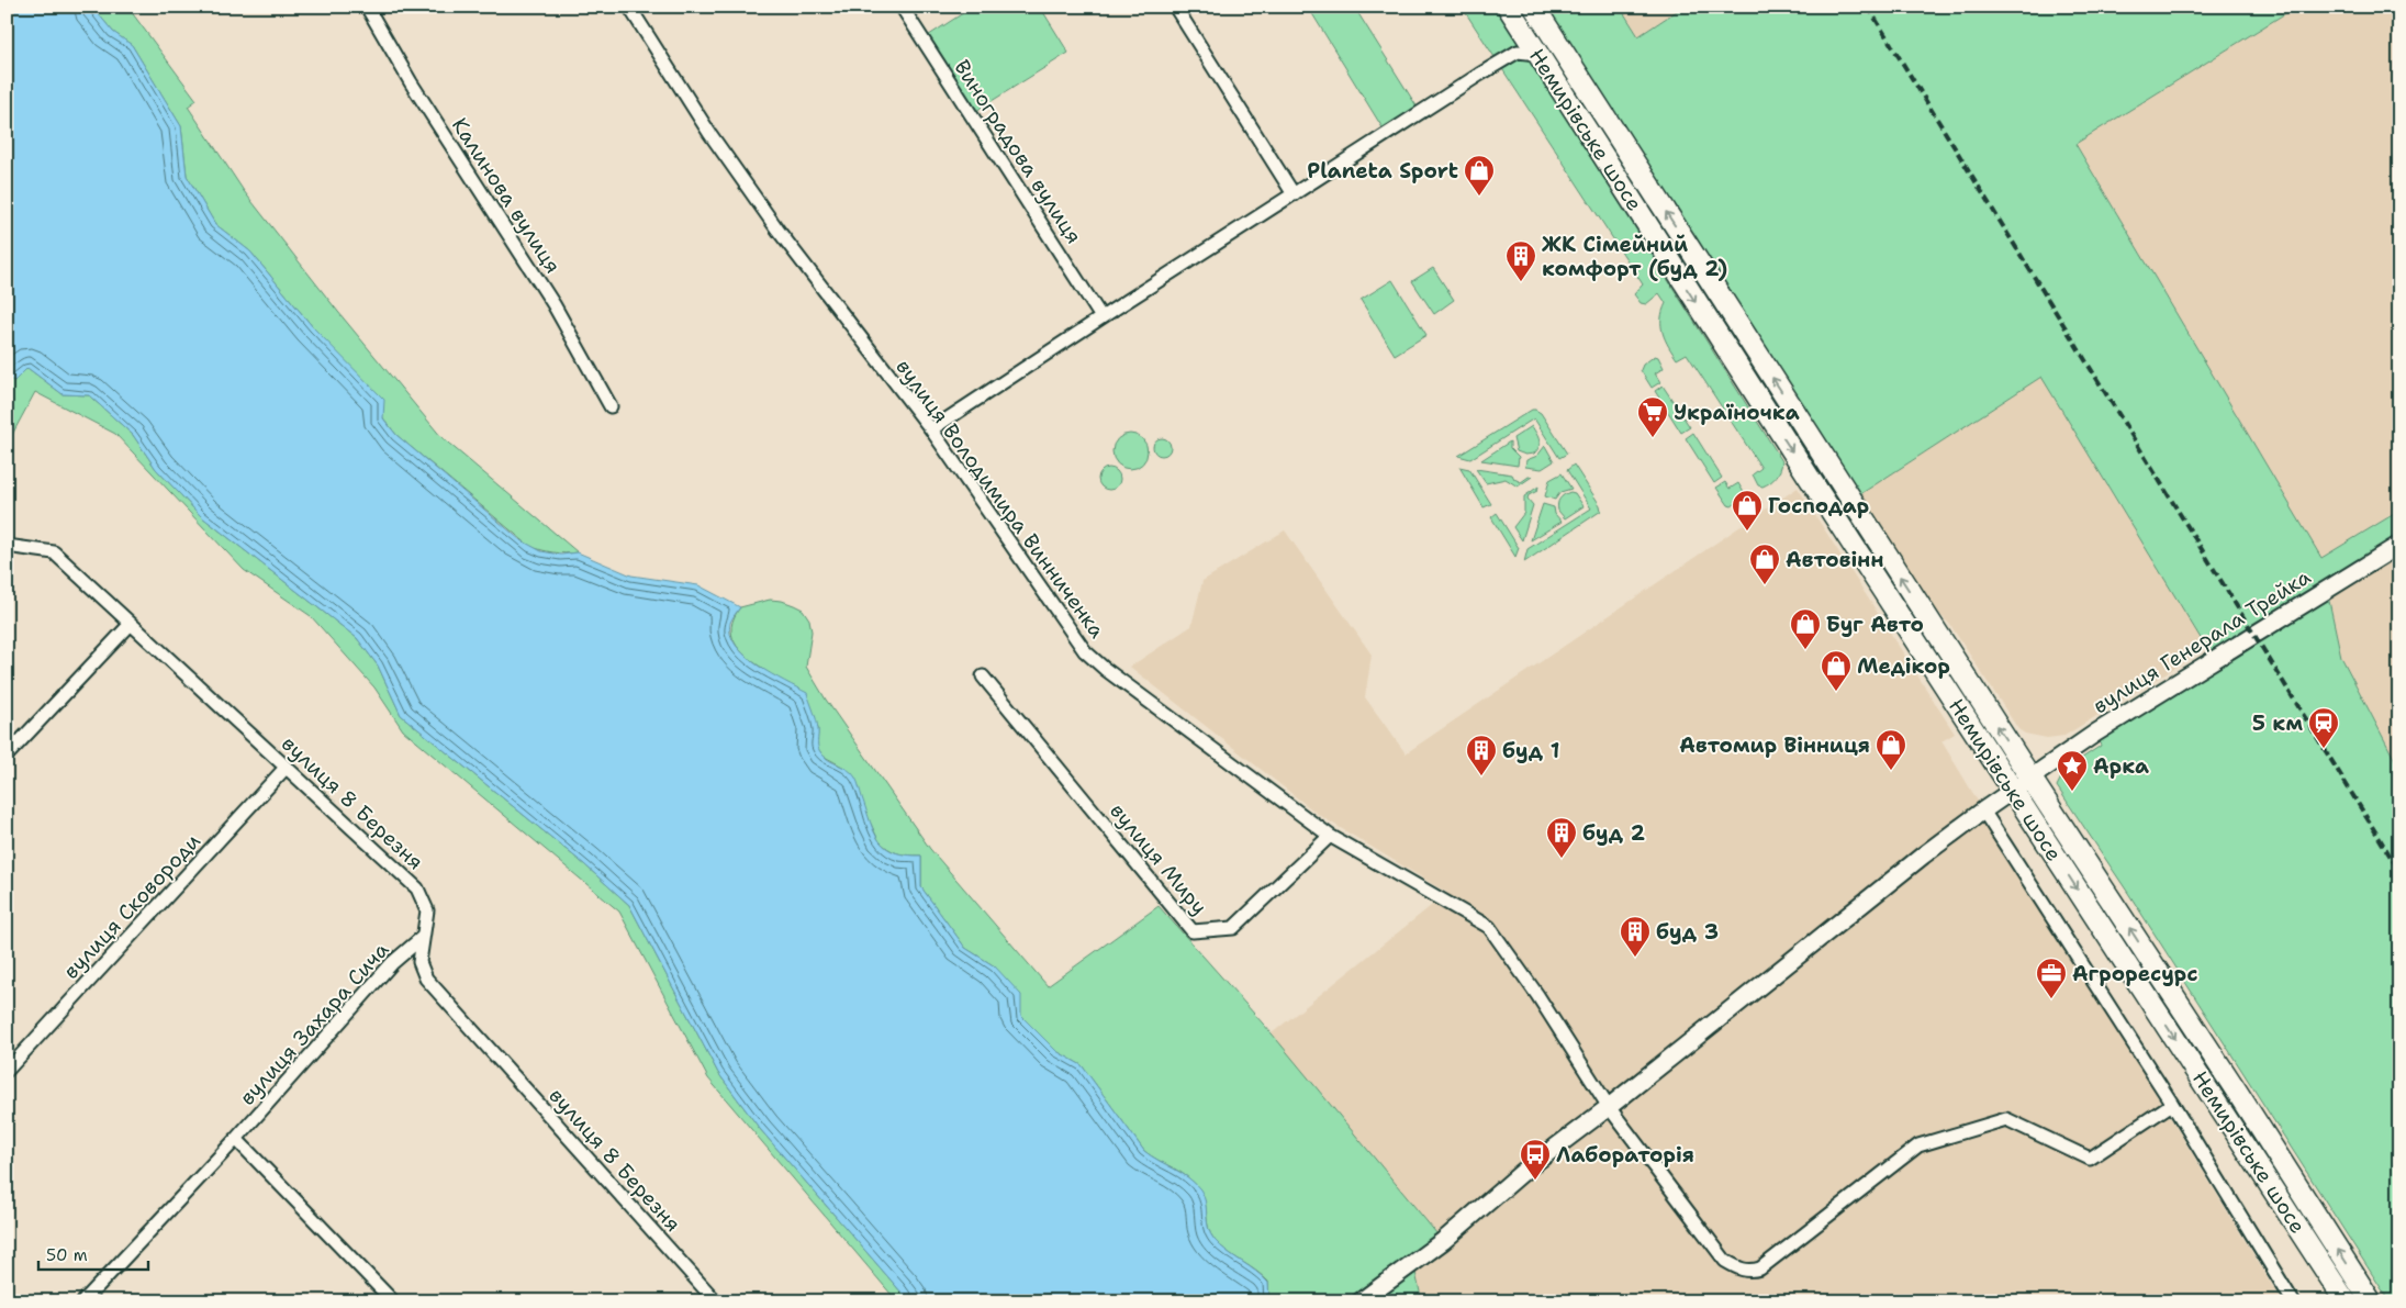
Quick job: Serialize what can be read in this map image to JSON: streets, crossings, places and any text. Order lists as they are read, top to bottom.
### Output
{
  "streets": {
    "main road": ["Немирівське шосе"],
    "street": [
      "Виноградова вулиця",
      "Калинова вулиця",
      "вулиця Володимира Винниченка",
      "вулиця Генерала Трейка",
      "вулиця 8 Березня",
      "вулиця Миру",
      "вулиця Сковороди",
      "вулиця Захара Сича"
    ]
  },
  "crossings": [
    ["Немирівське шосе", "вулиця Генерала Трейка"],
    ["вулиця Володимира Винниченка", "вулиця Генерала Трейка"],
    ["вулиця Володимира Винниченка", "вулиця Миру"],
    ["вулиця 8 Березня", "вулиця Сковороди"],
    ["вулиця 8 Березня", "вулиця Захара Сича"]
  ],
  "places": {
    "shop": [
      "Planeta Sport",
      "Господар",
      "Автовінн",
      "Буг Авто",
      "Медікор",
      "Автомир Вінниця"
    ],
    "building": [
      "ЖК Сімейний комфорт (буд 2)",
      "буд 1",
      "буд 2",
      "буд 3"
    ],
    "supermarket": ["Україночка"],
    "station": ["5 км"],
    "place": ["Арка"],
    "office": ["Агроресурс"],
    "bus stop": ["Лабораторія"]
  },
  "scale_bar": "50 m"
}
